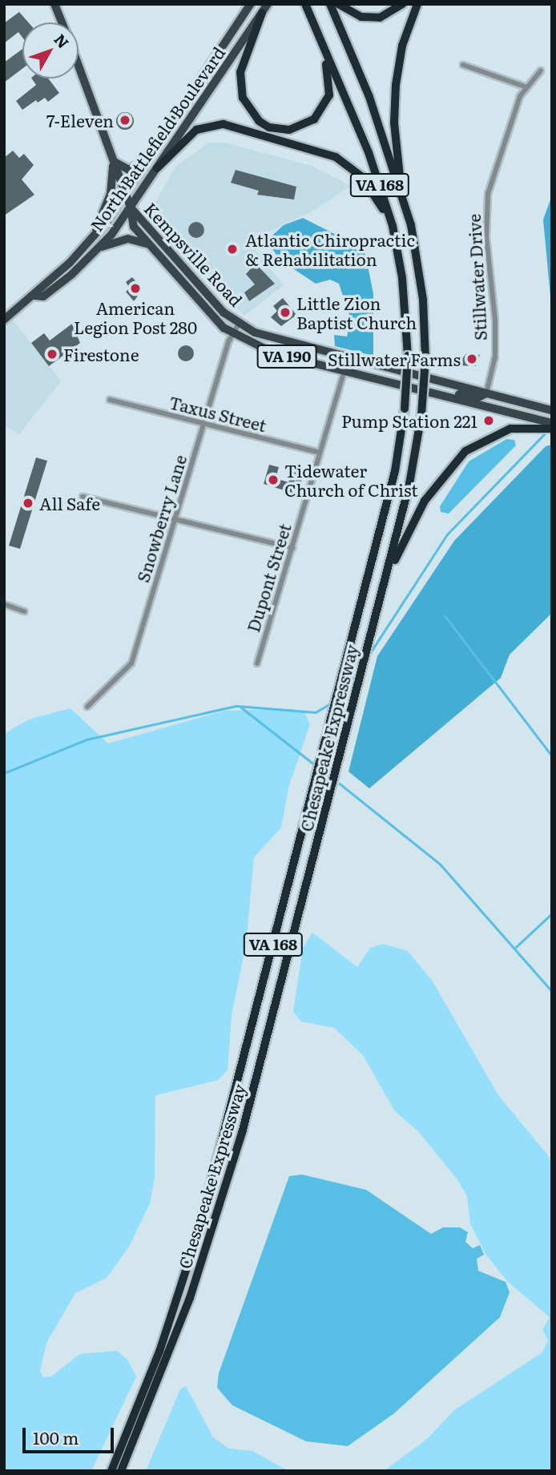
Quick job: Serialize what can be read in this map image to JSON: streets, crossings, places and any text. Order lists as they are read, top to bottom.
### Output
{
  "streets": {
    "highway": ["VA 168", "Chesapeake Expressway"],
    "main road": ["North Battlefield Boulevard", "Kempsville Road", "VA 190"],
    "street": [
      "Stillwater Drive",
      "Taxus Street",
      "Snowberry Lane",
      "Dupont Street"
    ]
  },
  "crossings": [
    ["North Battlefield Boulevard", "Kempsville Road"],
    ["North Battlefield Boulevard", "VA 190"],
    ["Kempsville Road", "Stillwater Drive"],
    ["Kempsville Road", "VA 190"],
    ["Kempsville Road", "Snowberry Lane"],
    ["Kempsville Road", "Dupont Street"],
    ["Taxus Street", "Snowberry Lane"],
    ["Taxus Street", "Dupont Street"]
  ],
  "places": [
    "7-Eleven",
    "Atlantic Chiropractic & Rehabilitation",
    "American Legion Post 280",
    "Little Zion Baptist Church",
    "Firestone",
    "Stillwater Farms",
    "Pump Station 221",
    "Tidewater Church of Christ",
    "All Safe"
  ],
  "scale_bar": "100 m",
  "north": "top right"
}
